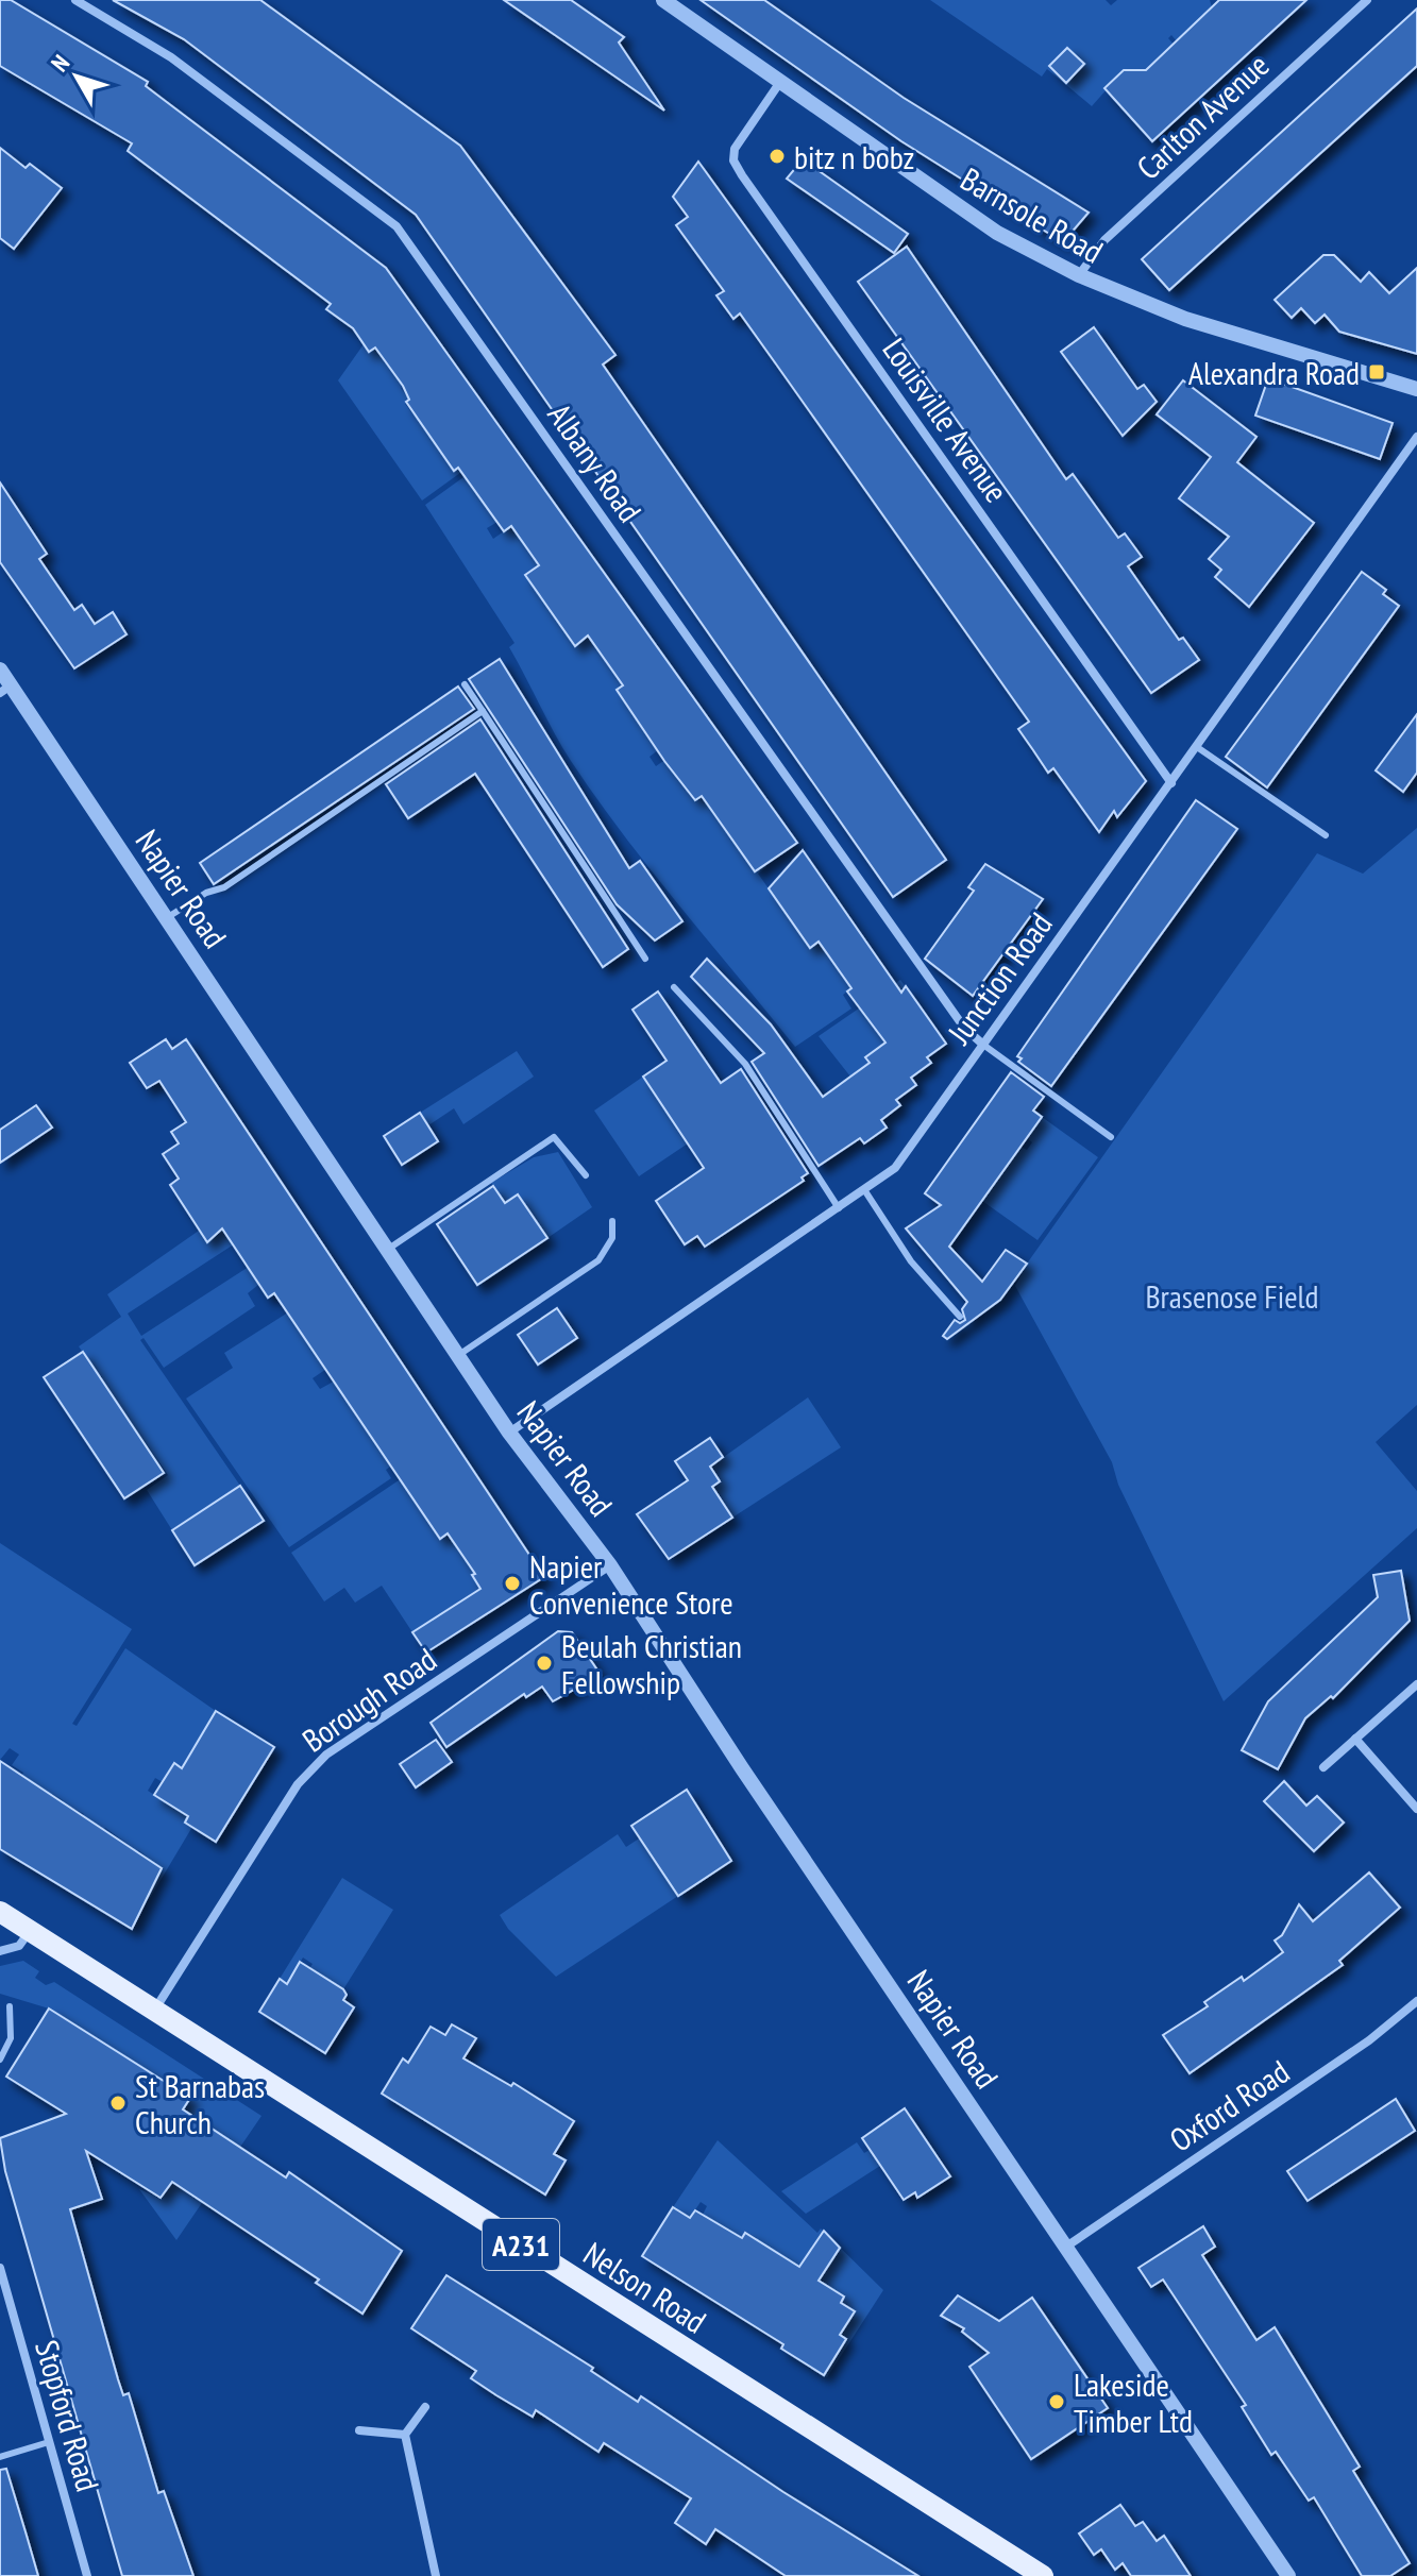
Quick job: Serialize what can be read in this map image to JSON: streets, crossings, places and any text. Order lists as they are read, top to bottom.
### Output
{
  "streets": {
    "main road": ["A231", "Nelson Road"],
    "street": [
      "Carlton Avenue",
      "Barnsole Road",
      "Louisville Avenue",
      "Albany Road",
      "Napier Road",
      "Junction Road",
      "Borough Road",
      "Oxford Road",
      "Stopford Road"
    ]
  },
  "crossings": [
    ["Carlton Avenue", "Barnsole Road"],
    ["Barnsole Road", "Louisville Avenue"],
    ["Louisville Avenue", "Junction Road"],
    ["Albany Road", "Junction Road"],
    ["Napier Road", "Junction Road"],
    ["Napier Road", "Borough Road"],
    ["Napier Road", "Oxford Road"],
    ["Borough Road", "Nelson Road"]
  ],
  "parks": ["Brasenose Field"],
  "places": {
    "other": [
      "bitz n bobz",
      "Napier Convenience Store",
      "Beulah Christian Fellowship",
      "St Barnabas Church",
      "Lakeside Timber Ltd"
    ],
    "transit": ["Alexandra Road"]
  },
  "north": "top left"
}
